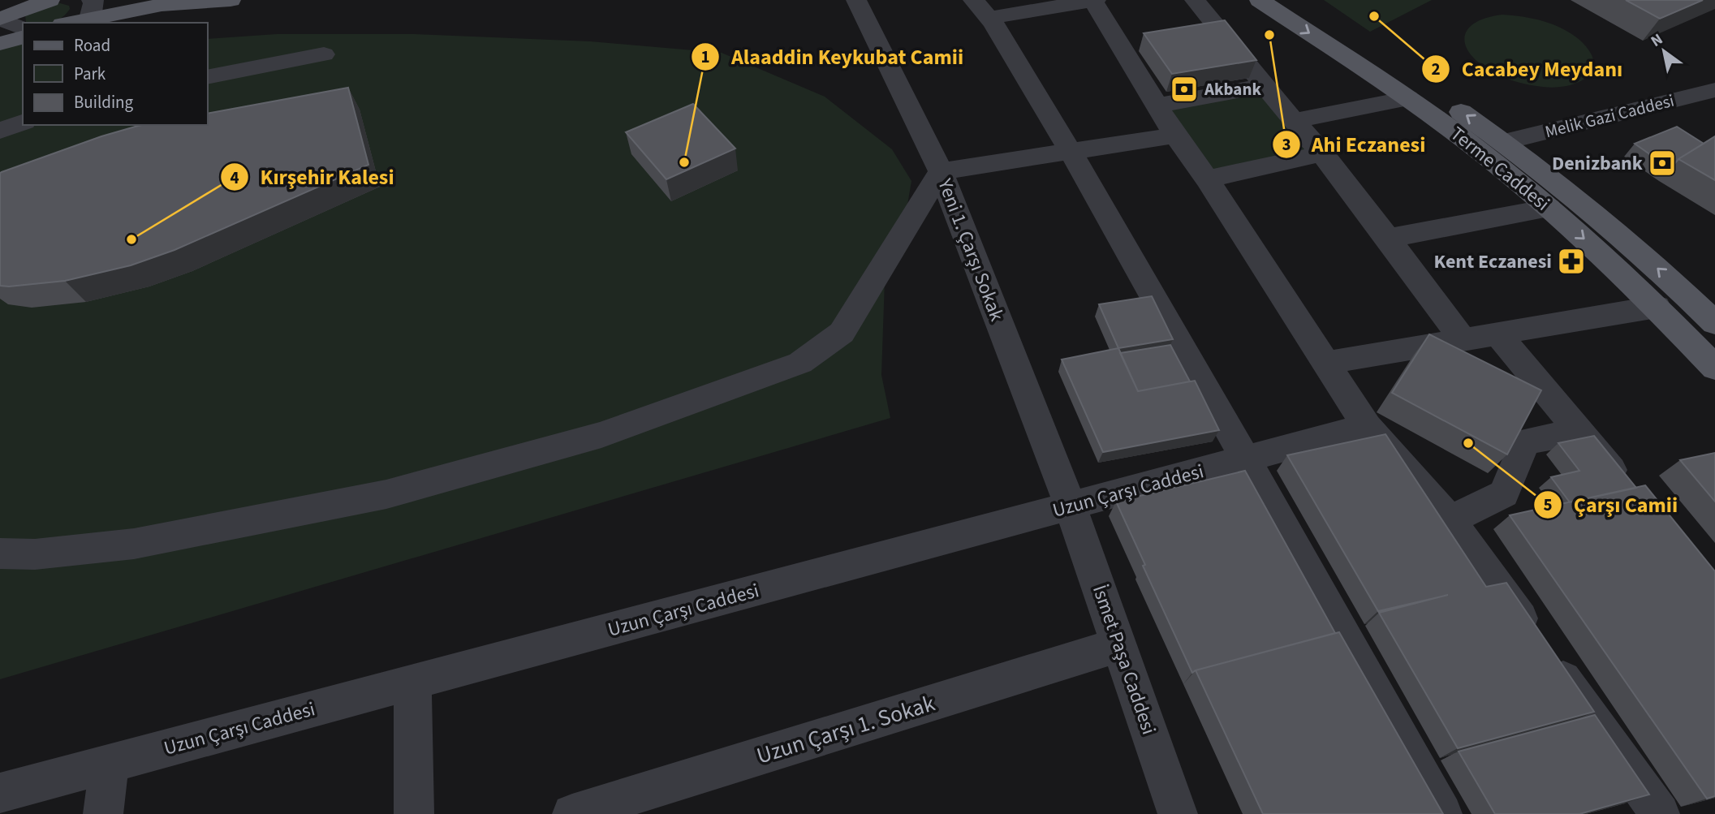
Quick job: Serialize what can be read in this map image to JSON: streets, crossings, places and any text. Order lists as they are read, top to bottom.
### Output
{
  "streets": {
    "main road": ["Terme Caddesi"],
    "street": [
      "Melik Gazi Caddesi",
      "Yeni 1. Çarşı Sokak",
      "Uzun Çarşı Caddesi",
      "İsmet Paşa Caddesi",
      "Uzun Çarşı 1. Sokak"
    ]
  },
  "crossings": [
    ["Melik Gazi Caddesi", "Terme Caddesi"],
    ["Yeni 1. Çarşı Sokak", "Uzun Çarşı Caddesi"],
    ["Yeni 1. Çarşı Sokak", "İsmet Paşa Caddesi"],
    ["Uzun Çarşı Caddesi", "İsmet Paşa Caddesi"],
    ["İsmet Paşa Caddesi", "Uzun Çarşı 1. Sokak"]
  ],
  "places": {
    "other": [
      "Cacabey Meydanı",
      "Ahi Eczanesi",
      "Alaaddin Keykubat Camii",
      "Kırşehir Kalesi",
      "Çarşı Camii"
    ],
    "bank": ["Akbank", "Denizbank"],
    "pharmacy": ["Kent Eczanesi"]
  },
  "legend": ["Road", "Park", "Building"],
  "north": "top left"
}
